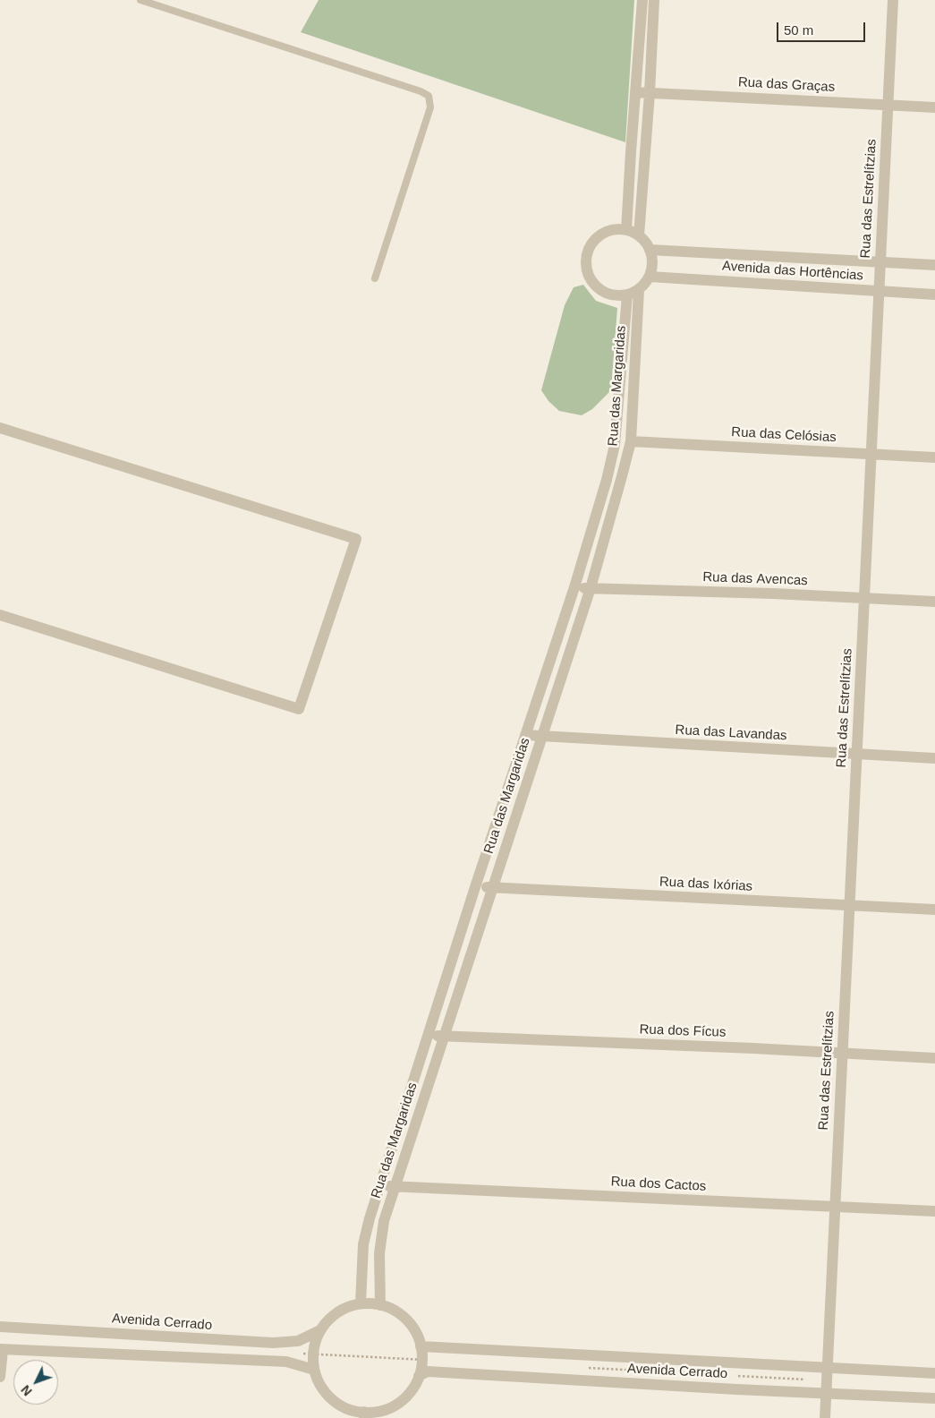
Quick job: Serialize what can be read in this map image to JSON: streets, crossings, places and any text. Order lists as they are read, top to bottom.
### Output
{
  "streets": {
    "street": [
      "Rua das Graças",
      "Rua das Estrelítzias",
      "Avenida das Hortências",
      "Rua das Margaridas",
      "Rua das Celósias",
      "Rua das Avencas",
      "Rua das Lavandas",
      "Rua das Ixórias",
      "Rua dos Fícus",
      "Rua dos Cactos",
      "Avenida Cerrado"
    ]
  },
  "crossings": [
    ["Rua das Graças", "Rua das Estrelítzias"],
    ["Rua das Estrelítzias", "Avenida das Hortências"],
    ["Rua das Estrelítzias", "Rua das Celósias"],
    ["Rua das Estrelítzias", "Rua das Avencas"],
    ["Rua das Estrelítzias", "Rua das Lavandas"],
    ["Rua das Estrelítzias", "Rua das Ixórias"],
    ["Rua das Estrelítzias", "Rua dos Fícus"],
    ["Rua das Estrelítzias", "Rua dos Cactos"],
    ["Rua das Estrelítzias", "Avenida Cerrado"],
    ["Avenida das Hortências", "Rua das Margaridas"],
    ["Rua das Margaridas", "Rua das Celósias"],
    ["Rua das Margaridas", "Rua das Avencas"],
    ["Rua das Margaridas", "Rua das Lavandas"],
    ["Rua das Margaridas", "Rua das Ixórias"],
    ["Rua das Margaridas", "Rua dos Fícus"],
    ["Rua das Margaridas", "Rua dos Cactos"],
    ["Rua das Margaridas", "Avenida Cerrado"]
  ],
  "scale_bar": "50 m",
  "north": "bottom left"
}
